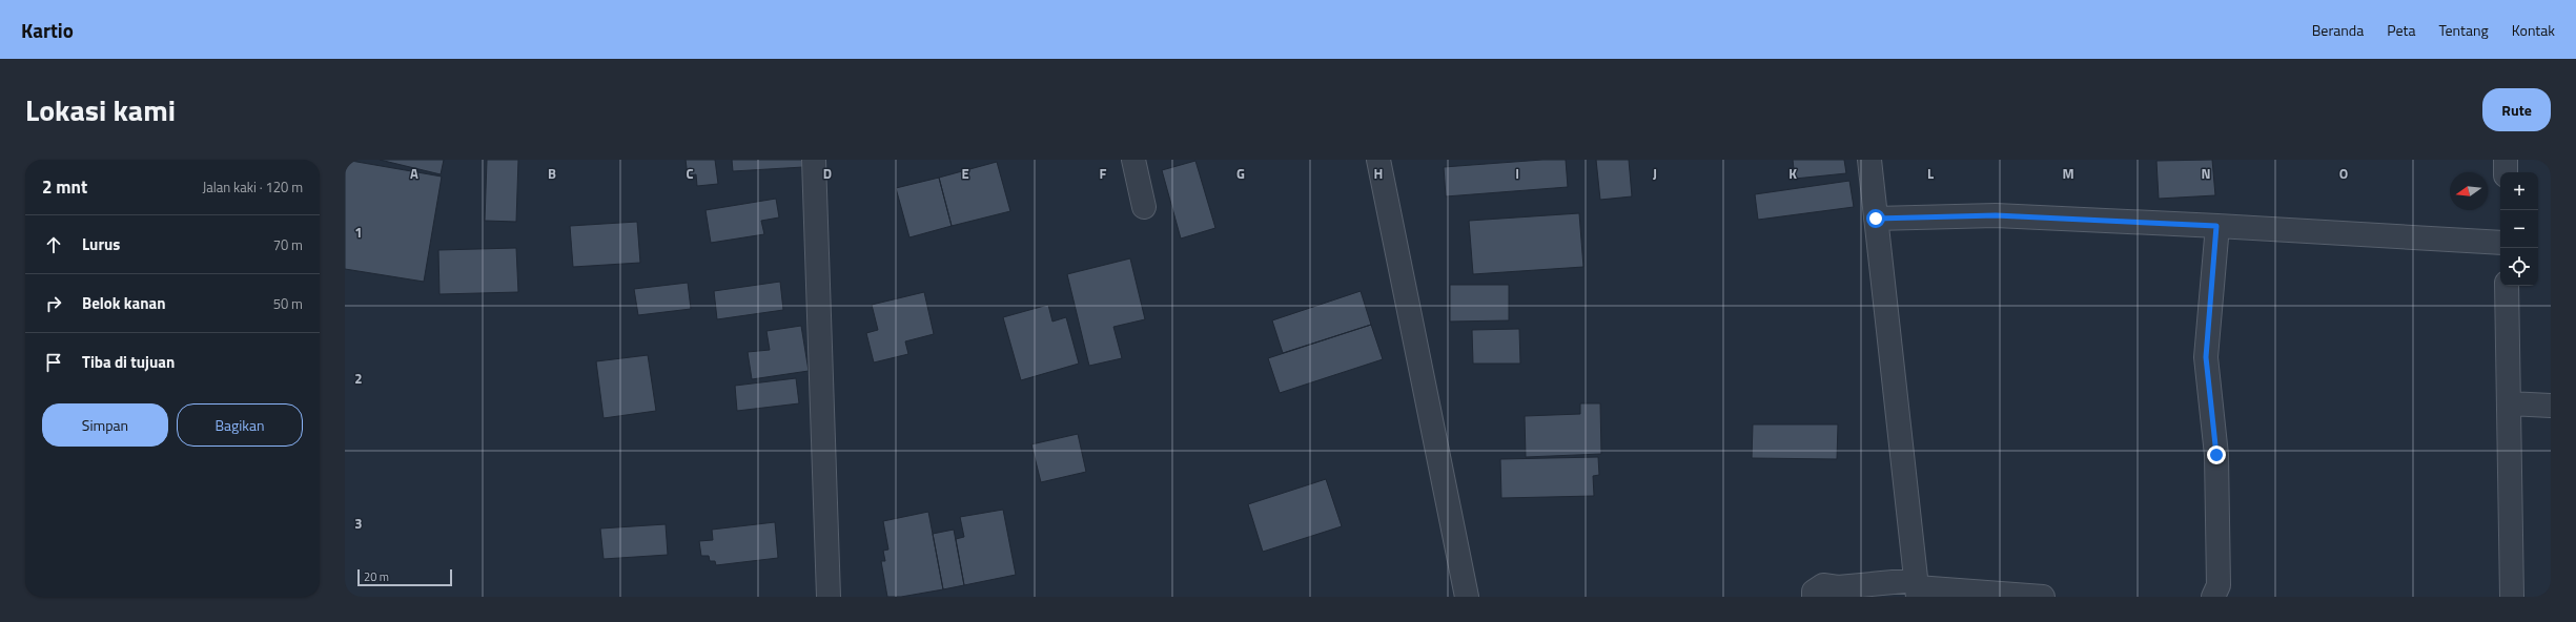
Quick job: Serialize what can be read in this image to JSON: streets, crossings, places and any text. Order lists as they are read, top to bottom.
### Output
{
  "scale_bar": "20 m",
  "north": "left",
  "page": {
    "header": "Kartio",
    "nav": [
      "Beranda",
      "Peta",
      "Tentang",
      "Kontak"
    ],
    "title": "Lokasi kami",
    "buttons": [
      "Rute",
      ["Simpan", "Bagikan"]
    ],
    "heading": ["2 mnt", "Jalan kaki · 120 m"],
    "map_buttons": ["+", "−"],
    "list": [
      ["Lurus", "70 m"],
      ["Belok kanan", "50 m"],
      "Tiba di tujuan"
    ],
    "scale": "20 m"
  },
  "grid": {
    "columns": [
      "A",
      "B",
      "C",
      "D",
      "E",
      "F",
      "G",
      "H",
      "I",
      "J",
      "K",
      "L",
      "M",
      "N",
      "O"
    ],
    "rows": ["1", "2", "3"]
  }
}
